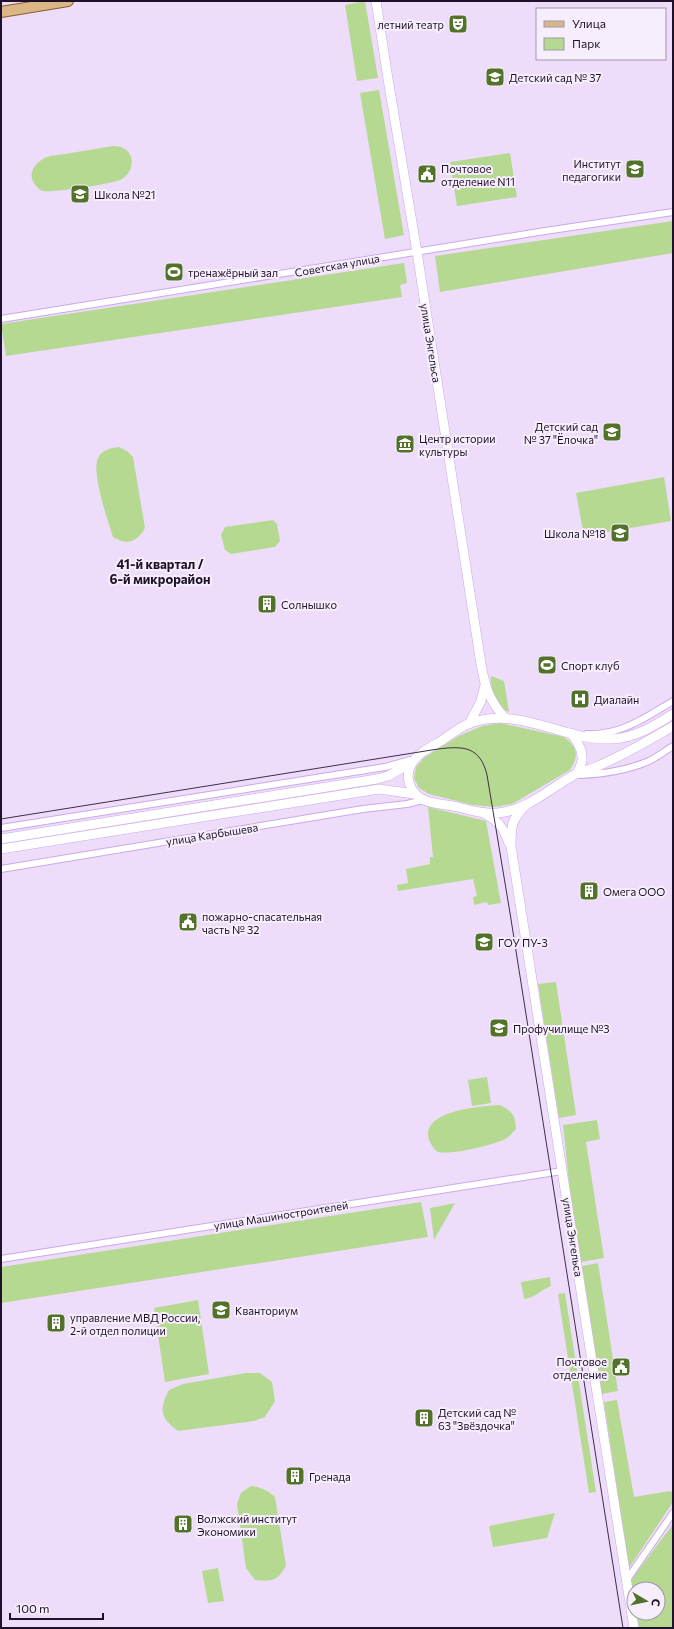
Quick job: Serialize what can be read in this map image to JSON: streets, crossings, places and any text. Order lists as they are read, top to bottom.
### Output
{
  "streets": {
    "main road": ["улица Энгельса", "улица Карбышева"],
    "street": ["Советская улица", "улица Машиностроителей"]
  },
  "crossings": [
    ["Советская улица", "улица Энгельса"],
    ["улица Энгельса", "улица Карбышева"],
    ["улица Энгельса", "улица Машиностроителей"]
  ],
  "districts": ["41-й квартал / 6-й микрорайон"],
  "places": {
    "theatre": ["летний театр"],
    "school or university": [
      "Детский сад № 37",
      "Институт педагогики",
      "Школа №21",
      "Детский сад № 37 \"Ёлочка\"",
      "Школа №18",
      "ГОУ ПУ-3",
      "Профучилище №3",
      "Кванториум"
    ],
    "public building": ["Почтовое отделение N11", "пожарно-спасательная часть № 32", "Почтовое отделение"],
    "sports": ["тренажёрный зал", "Спорт клуб"],
    "museum": ["Центр истории культуры"],
    "building": [
      "Солнышко",
      "Омега ООО",
      "управление МВД России, 2-й отдел полиции",
      "Детский сад № 63 \"Звёздочка\"",
      "Гренада",
      "Волжский институт Экономики"
    ],
    "hospital": ["Диалайн"]
  },
  "legend": ["Улица", "Парк"],
  "scale_bar": "100 m",
  "north": "right"
}
